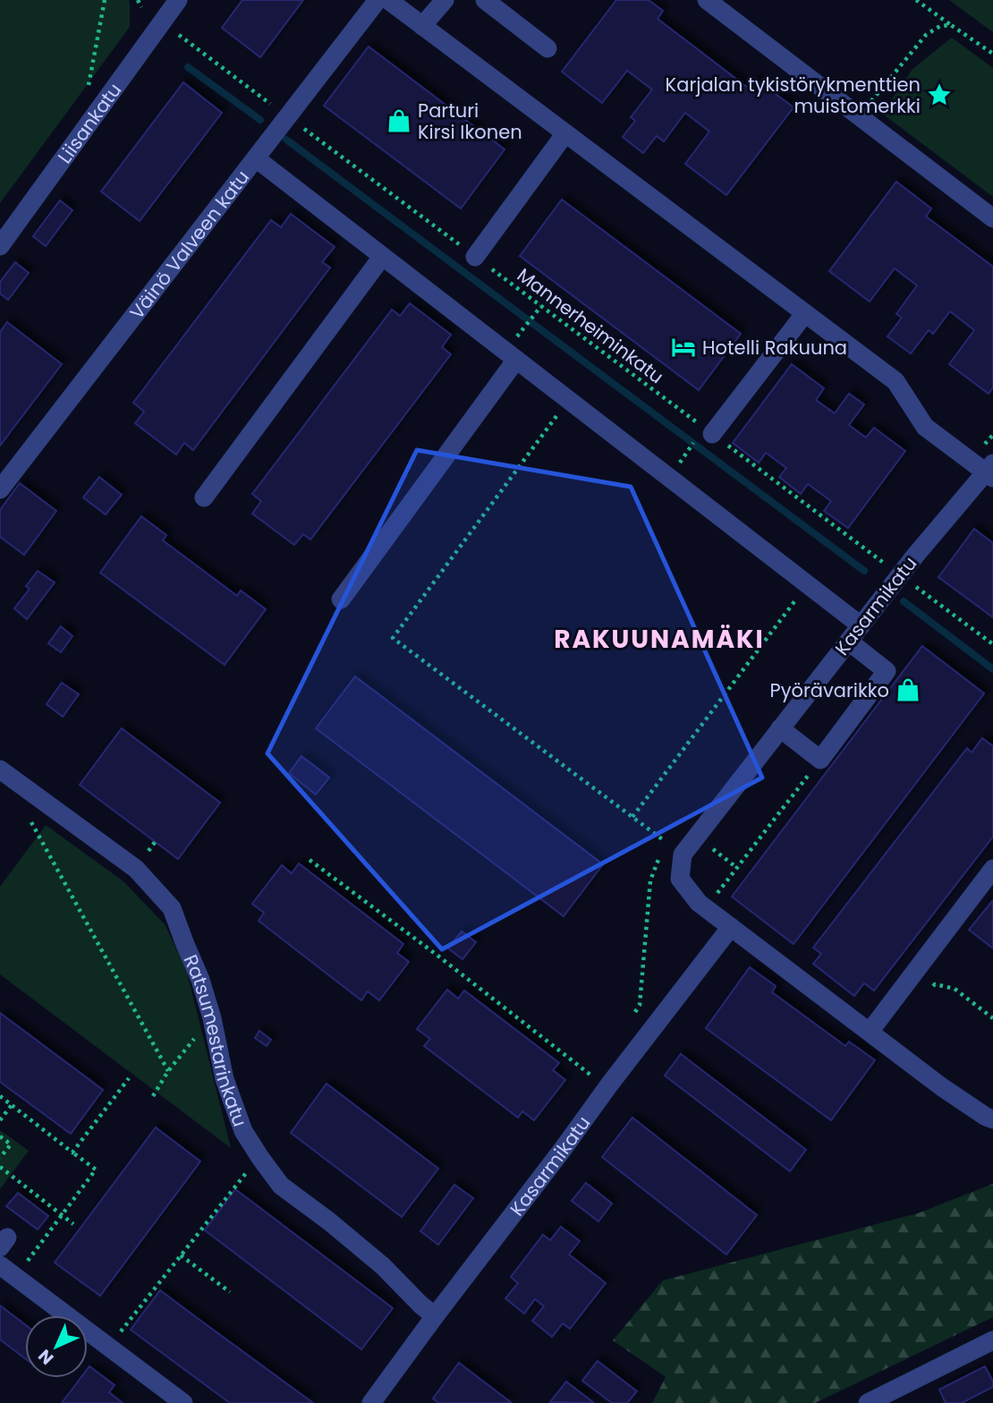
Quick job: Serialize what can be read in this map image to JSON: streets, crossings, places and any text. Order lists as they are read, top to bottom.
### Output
{
  "streets": {
    "street": [
      "Liisankatu",
      "Väinö Valveen katu",
      "Kasarmikatu",
      "Ratsumestarinkatu"
    ],
    "path": ["Mannerheiminkatu"]
  },
  "crossings": [
    ["Väinö Valveen katu", "Mannerheiminkatu"],
    ["Mannerheiminkatu", "Kasarmikatu"],
    ["Kasarmikatu", "Ratsumestarinkatu"]
  ],
  "districts": ["RAKUUNAMÄKI"],
  "places": {
    "place": ["Karjalan tykistörykmenttien muistomerkki"],
    "shop": ["Parturi Kirsi Ikonen", "Pyörävarikko"],
    "hotel": ["Hotelli Rakuuna"]
  },
  "north": "bottom left"
}
